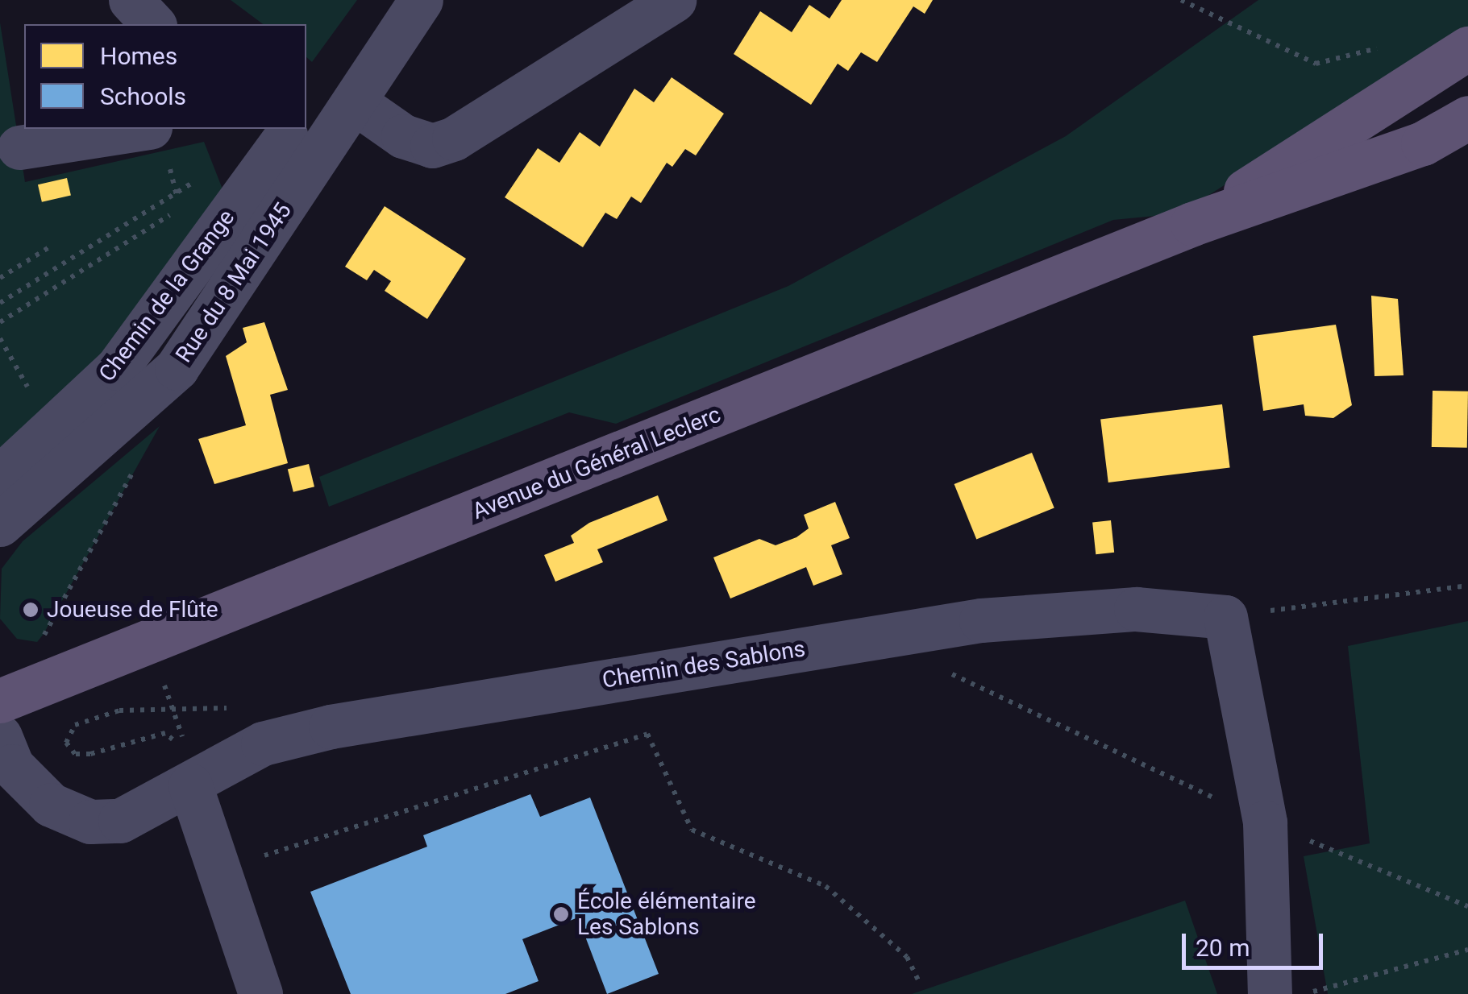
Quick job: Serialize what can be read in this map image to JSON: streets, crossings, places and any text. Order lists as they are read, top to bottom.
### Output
{
  "streets": {
    "main road": ["Avenue du Général Leclerc"],
    "street": ["Rue du 8 Mai 1945", "Chemin de la Grange", "Chemin des Sablons"]
  },
  "crossings": [
    ["Rue du 8 Mai 1945", "Chemin de la Grange"]
  ],
  "places": ["Joueuse de Flûte", "École élémentaire Les Sablons"],
  "legend": ["Homes", "Schools"],
  "scale_bar": "20 m"
}
